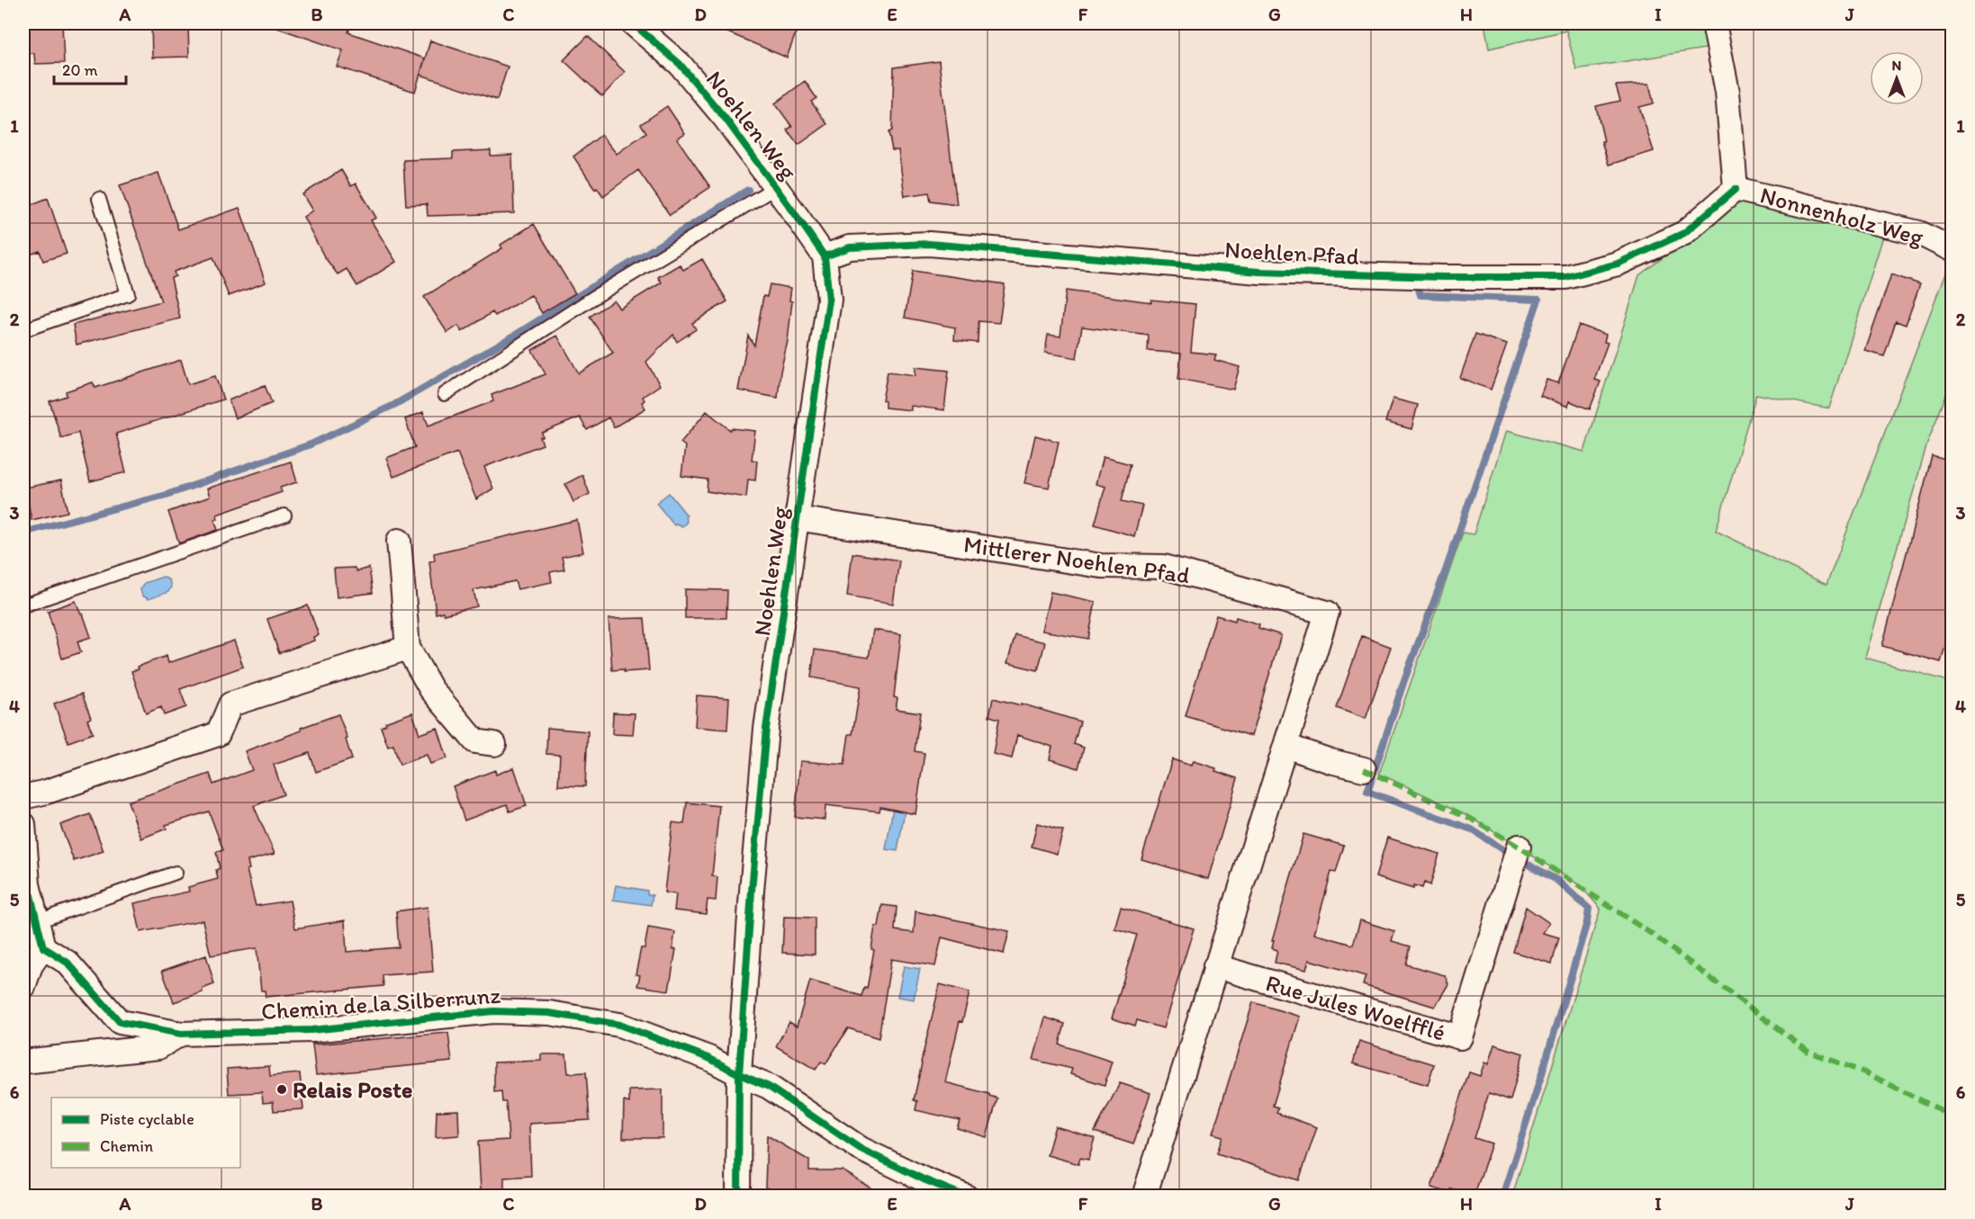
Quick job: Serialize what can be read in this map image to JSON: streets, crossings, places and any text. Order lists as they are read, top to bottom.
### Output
{
  "streets": {
    "street": [
      "Noehlen Weg",
      "Nonnenholz Weg",
      "Noehlen Pfad",
      "Mittlerer Noehlen Pfad",
      "Chemin de la Silberrunz",
      "Rue Jules Woelfflé"
    ]
  },
  "crossings": [
    ["Noehlen Weg", "Noehlen Pfad"],
    ["Noehlen Weg", "Mittlerer Noehlen Pfad"],
    ["Noehlen Weg", "Chemin de la Silberrunz"],
    ["Nonnenholz Weg", "Noehlen Pfad"]
  ],
  "places": ["Relais Poste"],
  "legend": ["Piste cyclable", "Chemin"],
  "scale_bar": "20 m",
  "north": "top",
  "grid": {
    "columns": [
      "A",
      "B",
      "C",
      "D",
      "E",
      "F",
      "G",
      "H",
      "I",
      "J"
    ],
    "rows": [
      "1",
      "2",
      "3",
      "4",
      "5",
      "6"
    ]
  }
}
